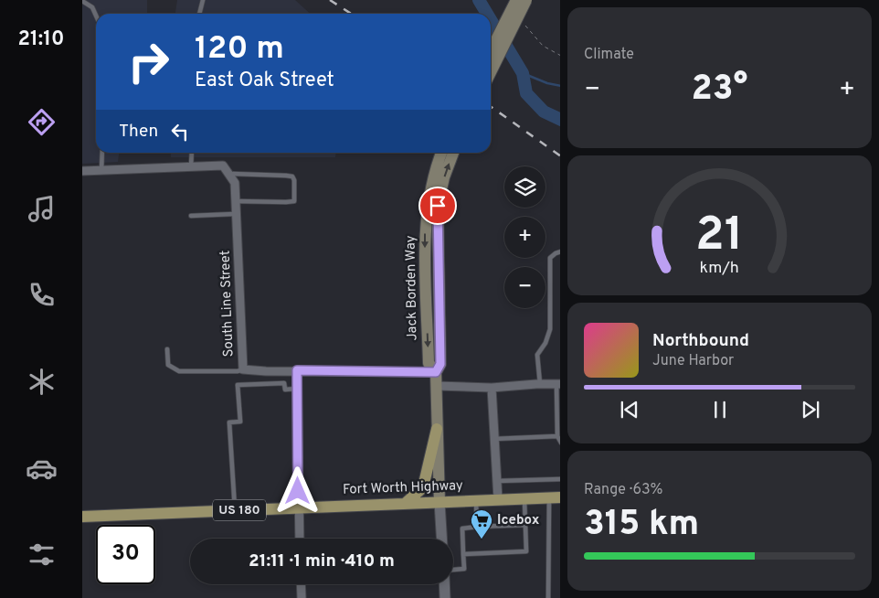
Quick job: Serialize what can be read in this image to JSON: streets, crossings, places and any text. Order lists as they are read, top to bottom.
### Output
{
  "streets": {
    "main road": ["Jack Borden Way", "Fort Worth Highway", "US 180"],
    "street": ["South Line Street"]
  },
  "crossings": [
    ["Jack Borden Way", "South Line Street"],
    ["Jack Borden Way", "Fort Worth Highway"]
  ],
  "places": {
    "supermarket": ["Icebox"]
  },
  "page": {
    "tabs": "21:10",
    "tile": [
      "Climate",
      ["Range · 63%", "315 km"]
    ],
    "turn": ["120 m", "East Oak Street"],
    "heat": ["−", "23°", "+"],
    "then": "Then",
    "map_buttons": ["+", "−"],
    "song": ["Northbound", "June Harbor"],
    "limit": "30",
    "trip": "21:11 · 1 min · 410 m",
    "gauge": ["21", "km/h"]
  }
}
